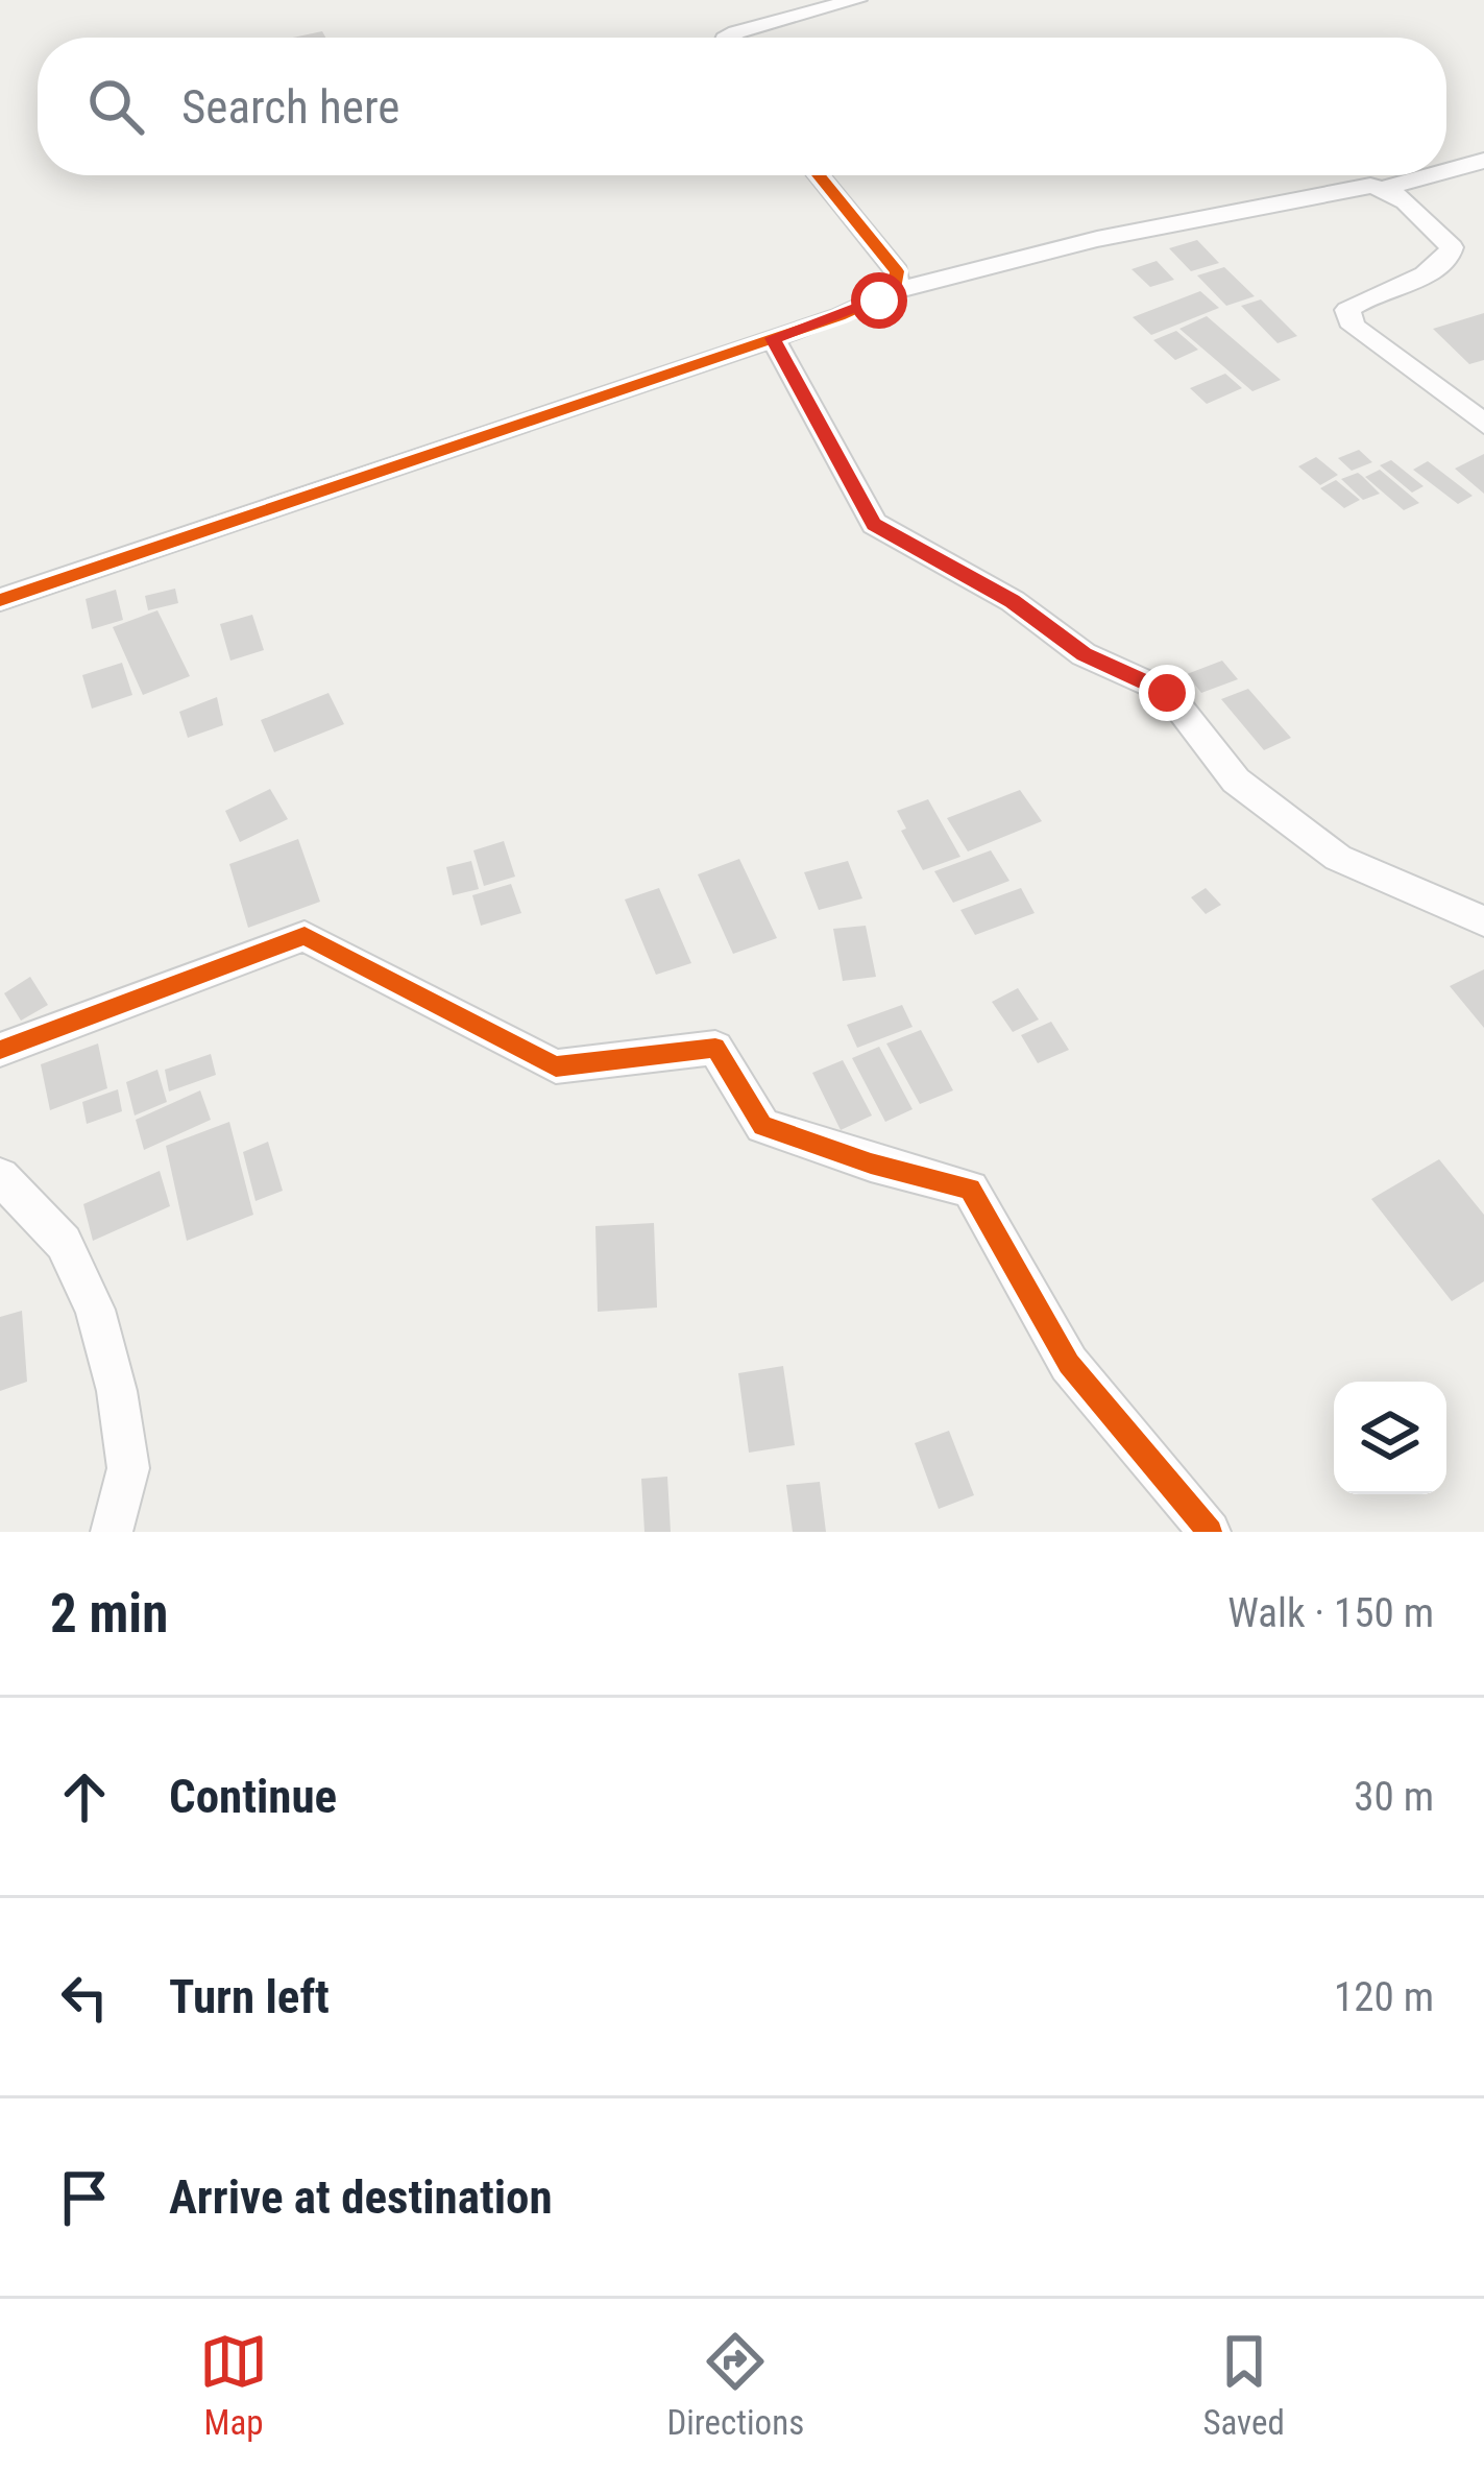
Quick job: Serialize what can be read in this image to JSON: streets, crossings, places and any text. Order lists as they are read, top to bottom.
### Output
{
  "page": {
    "search": "Search here",
    "heading": ["2 min", "Walk · 150 m"],
    "list": [
      ["Continue", "30 m"],
      ["Turn left", "120 m"],
      "Arrive at destination"
    ],
    "nav": ["Map", "Directions", "Saved"]
  }
}
